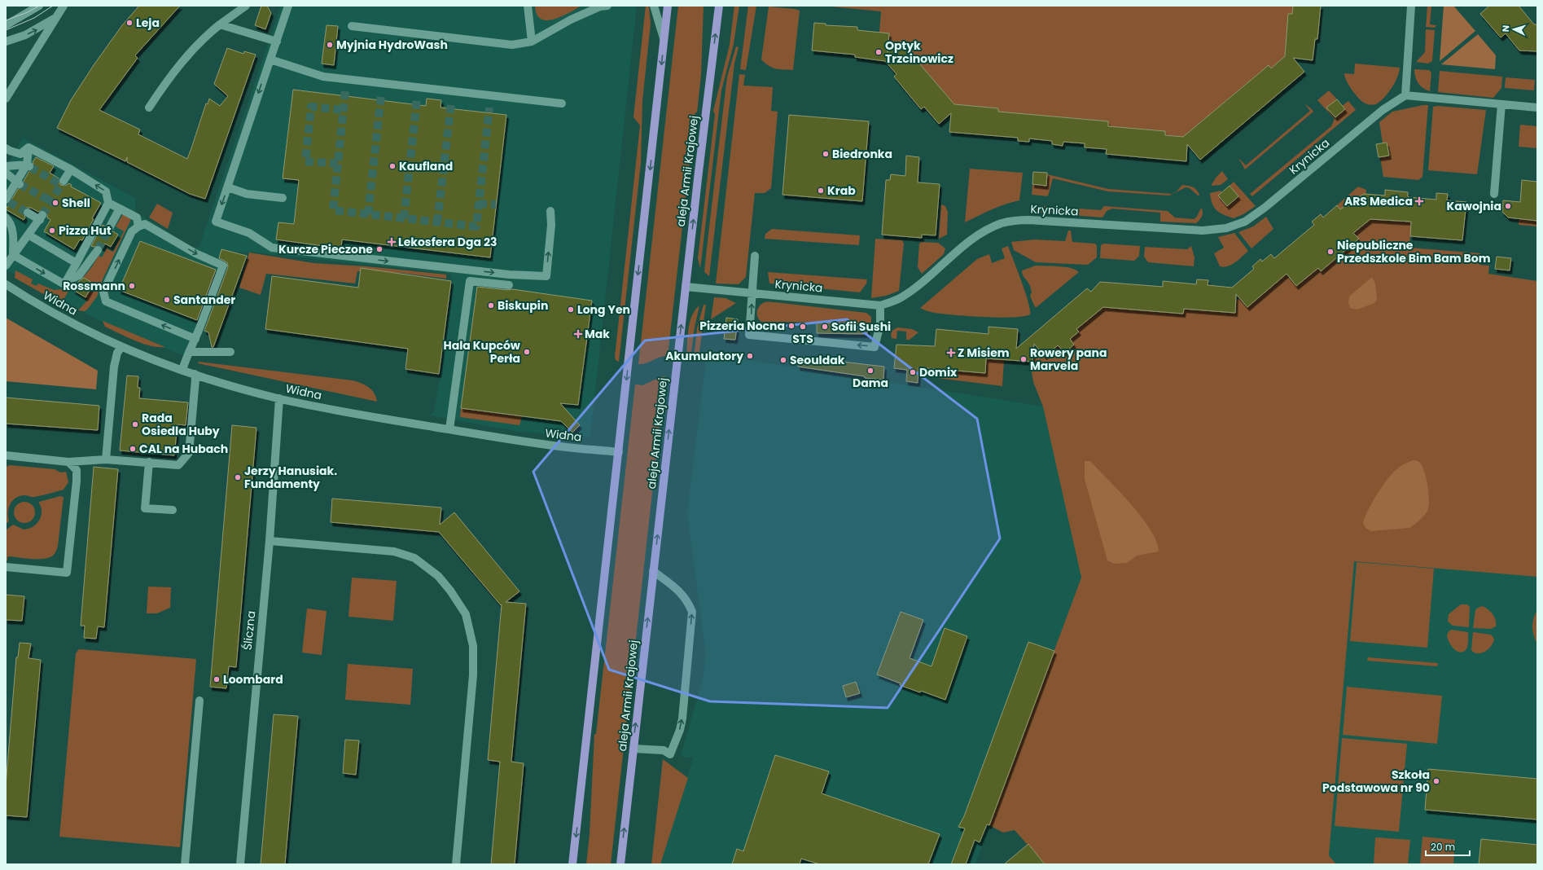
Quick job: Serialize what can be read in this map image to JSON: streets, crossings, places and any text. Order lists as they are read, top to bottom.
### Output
{
  "streets": {
    "main road": ["aleja Armii Krajowej"],
    "street": ["Krynicka", "Widna", "Śliczna"]
  },
  "crossings": [
    ["Krynicka", "aleja Armii Krajowej"],
    ["Widna", "Śliczna"]
  ],
  "places": {
    "other": [
      "Leja",
      "Myjnia HydroWash",
      "Optyk Trzcinowicz",
      "Biedronka",
      "Kaufland",
      "Krab",
      "Shell",
      "Kawojnia",
      "Pizza Hut",
      "Kurcze Pieczone",
      "Niepubliczne Przedszkole Bim Bam Bom",
      "Rossmann",
      "Santander",
      "Biskupin",
      "Long Yen",
      "Pizzeria Nocna",
      "STS",
      "Sofii Sushi",
      "Hala Kupców Perła",
      "Akumulatory",
      "Rowery pana Marvela",
      "Seouldak",
      "Dama",
      "Domix",
      "Rada Osiedla Huby",
      "CAL na Hubach",
      "Jerzy Hanusiak. Fundamenty",
      "Loombard",
      "Szkoła Podstawowa nr 90"
    ],
    "health": [
      "ARS Medica",
      "Lekosfera Dga 23",
      "Mak",
      "Z Misiem"
    ]
  },
  "scale_bar": "20 m",
  "north": "left"
}
